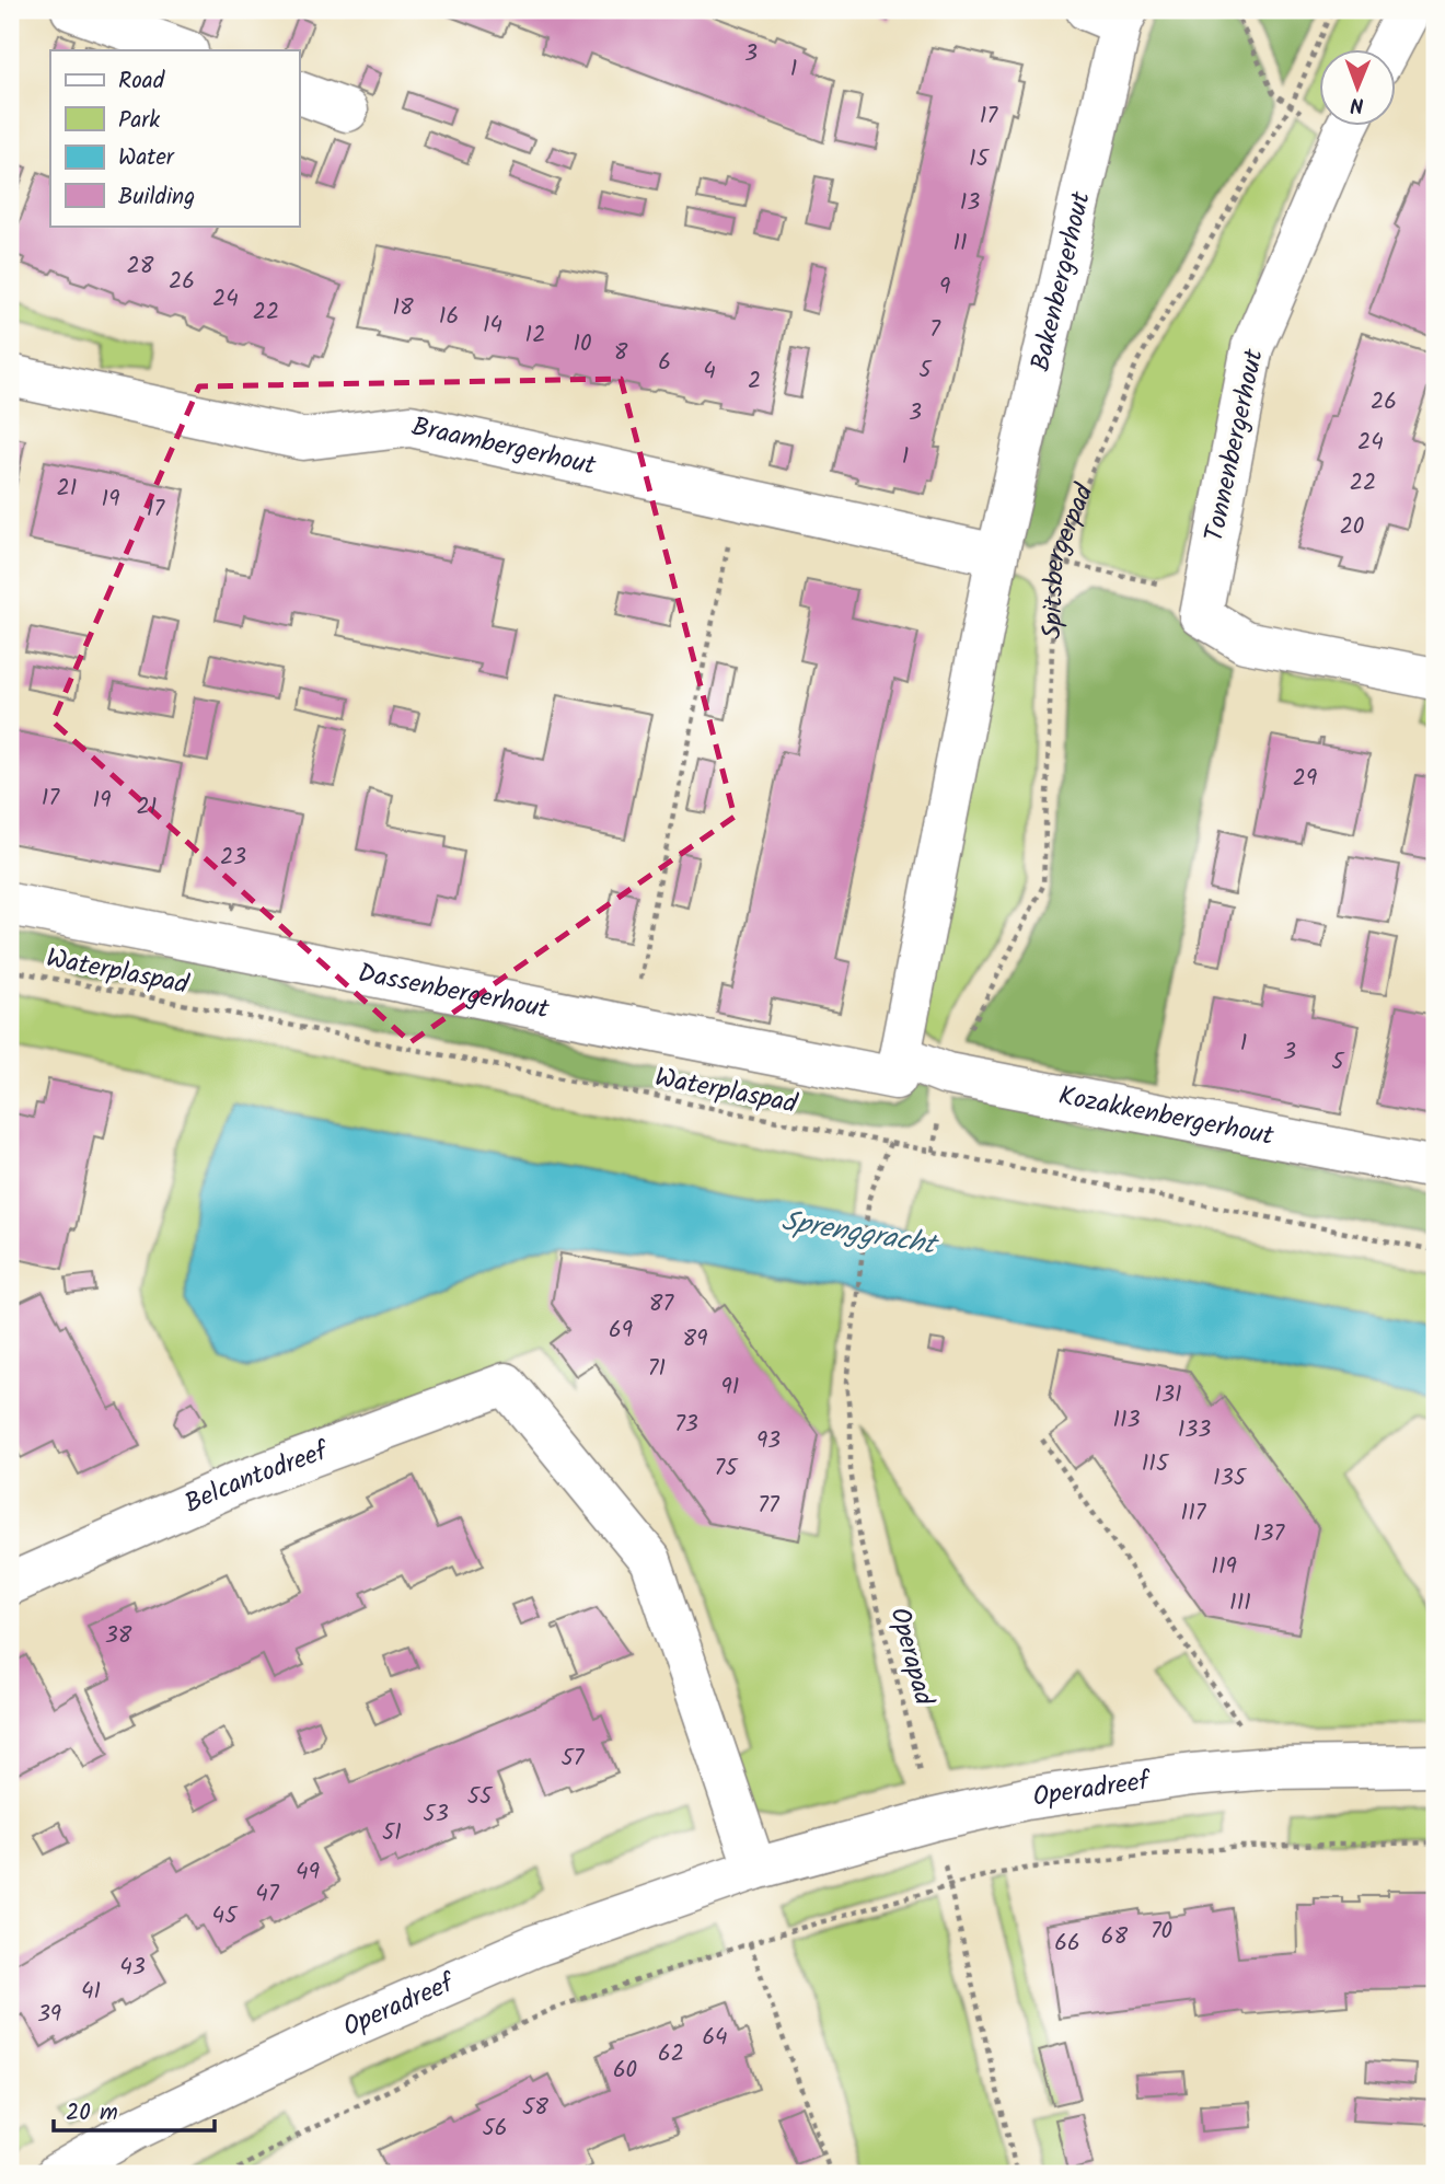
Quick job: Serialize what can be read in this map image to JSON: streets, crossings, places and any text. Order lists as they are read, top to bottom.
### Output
{
  "streets": {
    "street": [
      "Bakenbergerhout",
      "Tonnenbergerhout",
      "Braambergerhout",
      "Dassenbergerhout",
      "Kozakkenbergerhout",
      "Belcantodreef",
      "Operadreef"
    ],
    "path": ["Spitsbergerpad", "Waterplaspad", "Operapad"]
  },
  "crossings": [
    ["Bakenbergerhout", "Braambergerhout"],
    ["Spitsbergerpad", "Waterplaspad"],
    ["Spitsbergerpad", "Kozakkenbergerhout"],
    ["Waterplaspad", "Operapad"],
    ["Dassenbergerhout", "Kozakkenbergerhout"],
    ["Belcantodreef", "Operadreef"],
    ["Operapad", "Operadreef"]
  ],
  "water": ["Sprenggracht"],
  "house_numbers": [
    "3",
    "1",
    "17",
    "15",
    "13",
    "11",
    "28",
    "26",
    "9",
    "24",
    "18",
    "22",
    "16",
    "14",
    "7",
    "12",
    "10",
    "8",
    "6",
    "5",
    "4",
    "2",
    "26",
    "3",
    "24",
    "1",
    "22",
    "21",
    "19",
    "17",
    "20",
    "29",
    "17",
    "19",
    "21",
    "23",
    "1",
    "3",
    "5",
    "87",
    "69",
    "89",
    "71",
    "91",
    "131",
    "113",
    "73",
    "133",
    "93",
    "115",
    "75",
    "135",
    "77",
    "117",
    "137",
    "119",
    "111",
    "38",
    "57",
    "55",
    "53",
    "51",
    "49",
    "47",
    "45",
    "70",
    "68",
    "66",
    "43",
    "41",
    "39",
    "64",
    "62",
    "60",
    "58",
    "56"
  ],
  "legend": [
    "Road",
    "Park",
    "Water",
    "Building"
  ],
  "scale_bar": "20 m",
  "north": "bottom"
}
